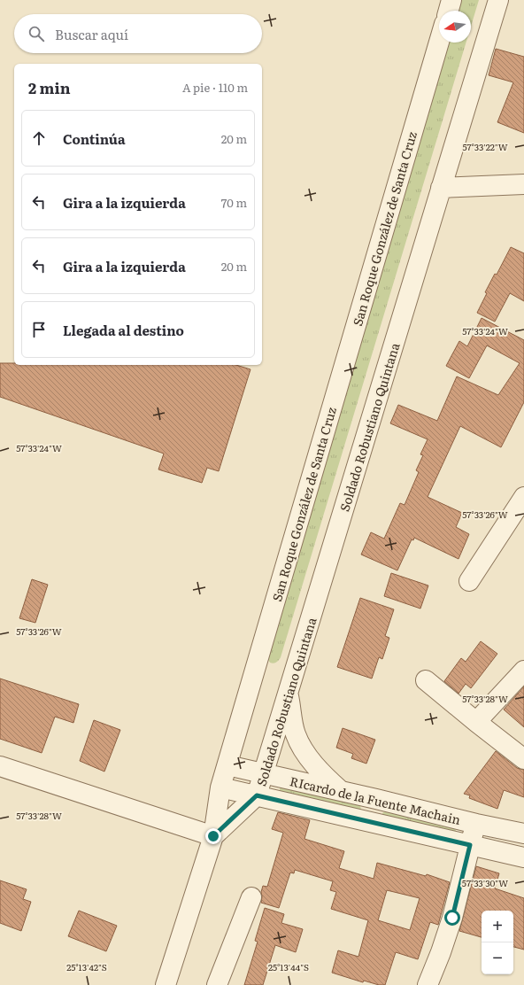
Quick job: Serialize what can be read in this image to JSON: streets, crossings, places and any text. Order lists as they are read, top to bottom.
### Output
{
  "streets": {
    "street": ["San Roque González de Santa Cruz", "Soldado Robustiano Quintana", "RIcardo de la Fuente Machain"]
  },
  "crossings": [
    ["San Roque González de Santa Cruz", "Soldado Robustiano Quintana"],
    ["San Roque González de Santa Cruz", "RIcardo de la Fuente Machain"],
    ["Soldado Robustiano Quintana", "RIcardo de la Fuente Machain"]
  ],
  "north": "left",
  "page": {
    "search": "Buscar aquí",
    "heading": ["2 min", "A pie · 110 m"],
    "list": [
      ["Continúa", "20 m"],
      ["Gira a la izquierda", "70 m"],
      ["Gira a la izquierda", "20 m"],
      "Llegada al destino"
    ],
    "map_buttons": ["+", "−"]
  },
  "coordinates": [
    "57°33'22\"W",
    "57°33'24\"W",
    "57°33'26\"W",
    "57°33'28\"W",
    "57°33'30\"W",
    "25°13'42\"S",
    "25°13'44\"S"
  ]
}
